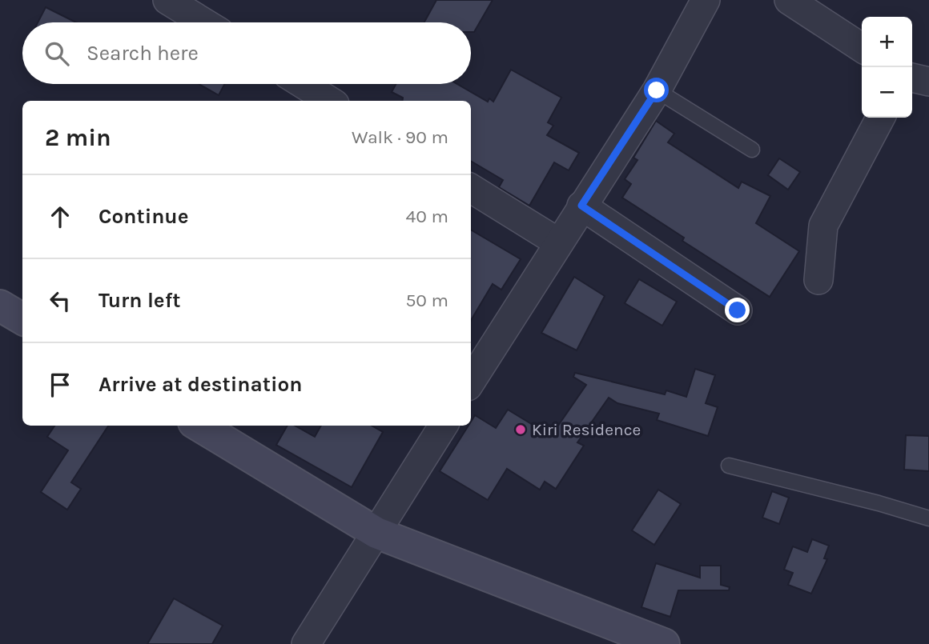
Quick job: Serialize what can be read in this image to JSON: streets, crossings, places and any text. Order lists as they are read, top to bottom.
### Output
{
  "places": ["Kiri Residence"],
  "page": {
    "map_buttons": ["+", "−"],
    "search": "Search here",
    "heading": ["2 min", "Walk · 90 m"],
    "list": [
      ["Continue", "40 m"],
      ["Turn left", "50 m"],
      "Arrive at destination"
    ]
  }
}
